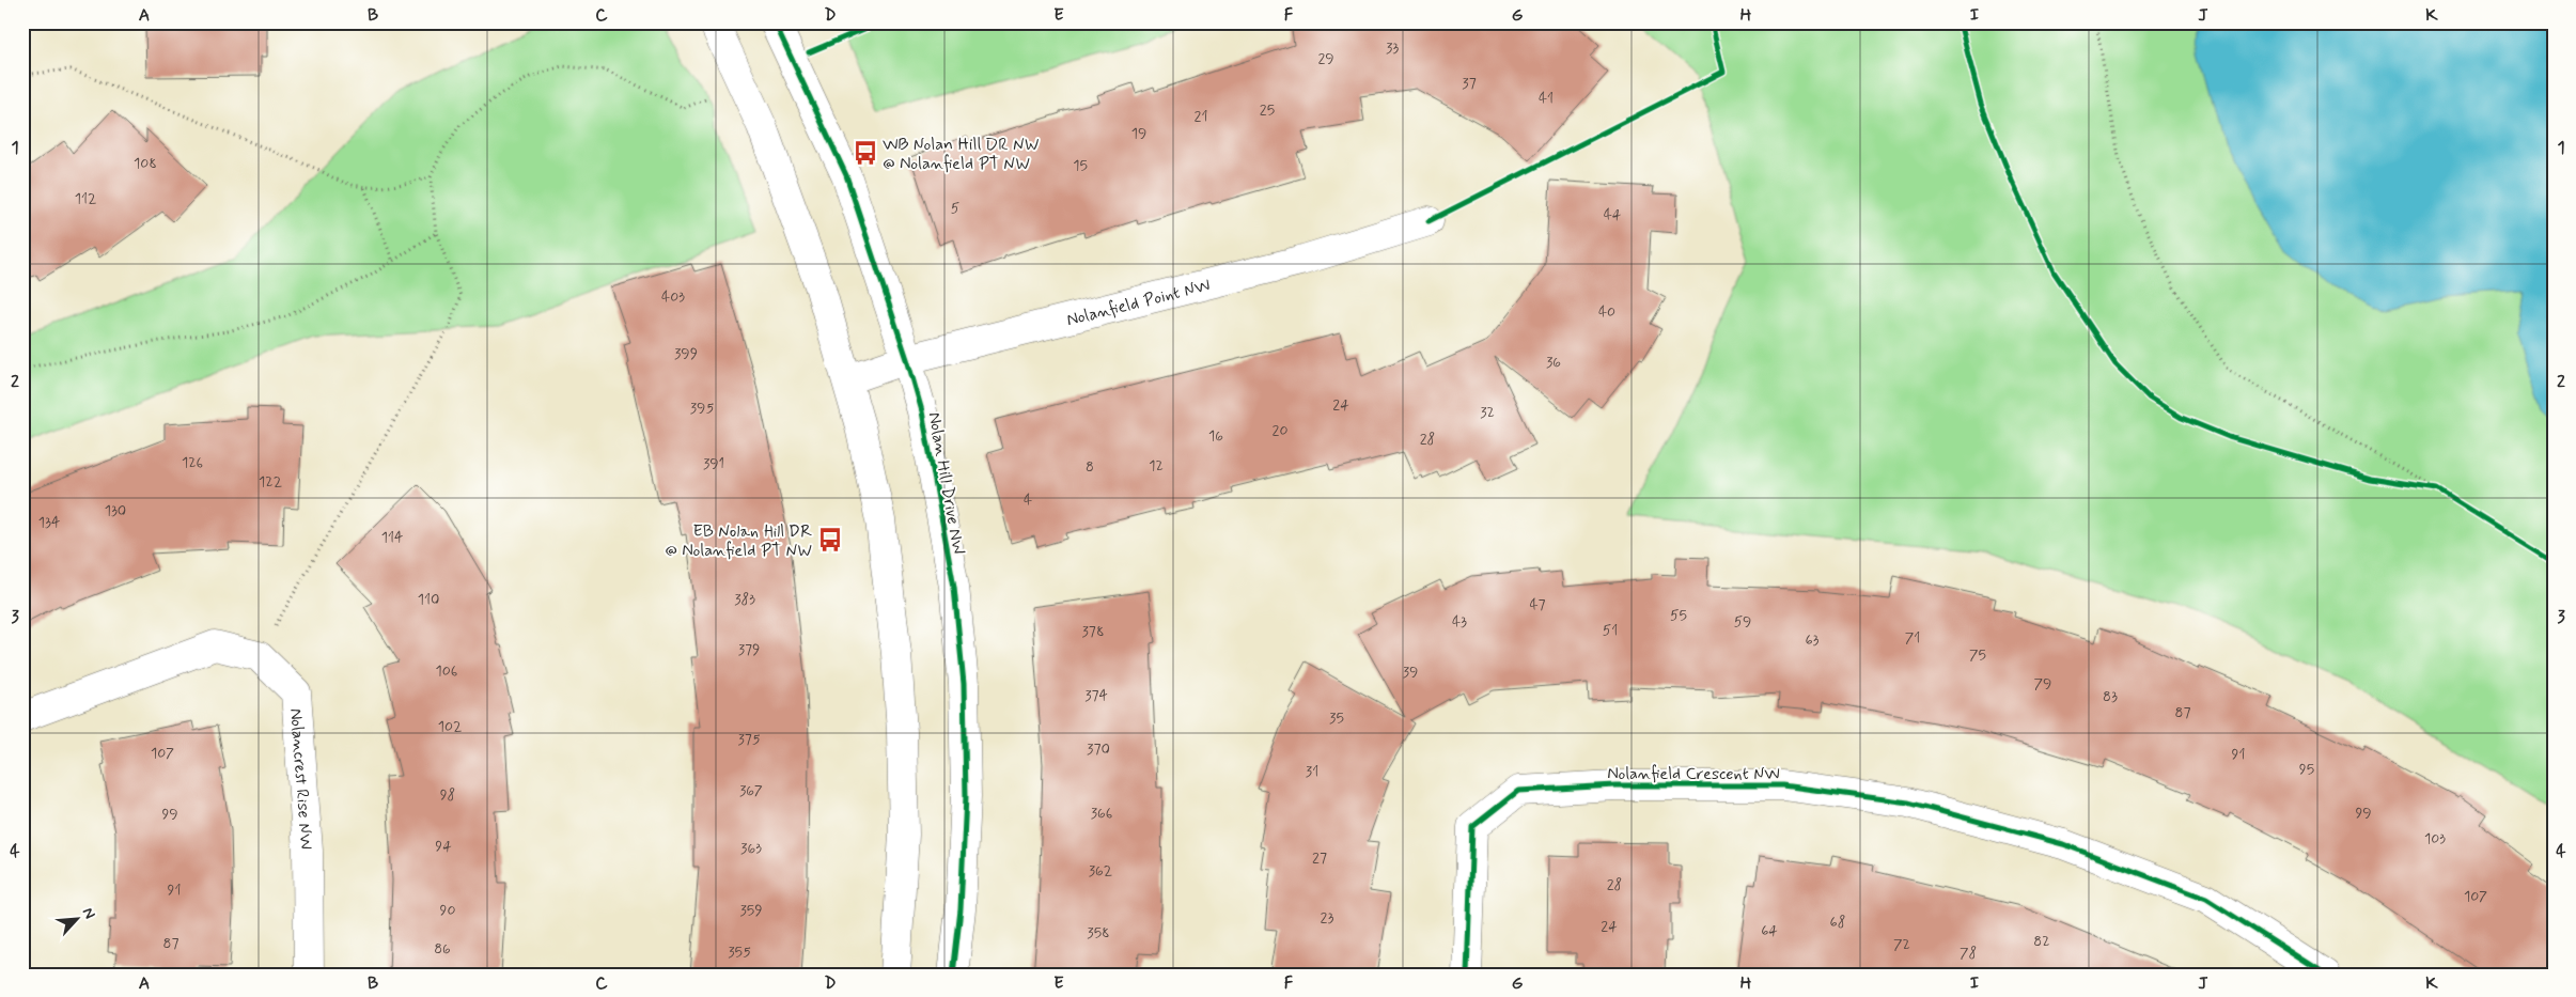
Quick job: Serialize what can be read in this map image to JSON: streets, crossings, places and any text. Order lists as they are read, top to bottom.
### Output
{
  "streets": {
    "street": [
      "Nolanfield Point NW",
      "Nolan Hill Drive NW",
      "Nolanfield Crescent NW",
      "Nolancrest Rise NW"
    ]
  },
  "crossings": [
    ["Nolanfield Point NW", "Nolan Hill Drive NW"]
  ],
  "places": {
    "bus stop": ["WB Nolan Hill DR NW @ Nolanfield PT NW", "EB Nolan Hill DR @ Nolanfield PT NW"]
  },
  "house_numbers": [
    "33",
    "29",
    "37",
    "41",
    "25",
    "21",
    "19",
    "108",
    "15",
    "112",
    "5",
    "44",
    "403",
    "40",
    "399",
    "36",
    "24",
    "395",
    "32",
    "20",
    "16",
    "28",
    "126",
    "391",
    "12",
    "8",
    "122",
    "4",
    "130",
    "134",
    "114",
    "110",
    "383",
    "47",
    "55",
    "43",
    "59",
    "51",
    "378",
    "71",
    "63",
    "379",
    "75",
    "106",
    "39",
    "79",
    "374",
    "83",
    "87",
    "35",
    "102",
    "375",
    "370",
    "107",
    "91",
    "95",
    "31",
    "367",
    "98",
    "366",
    "99",
    "99",
    "103",
    "94",
    "363",
    "27",
    "362",
    "28",
    "91",
    "107",
    "90",
    "359",
    "23",
    "68",
    "24",
    "64",
    "358",
    "82",
    "87",
    "72",
    "86",
    "355",
    "78"
  ],
  "north": "top right",
  "grid": {
    "columns": [
      "A",
      "B",
      "C",
      "D",
      "E",
      "F",
      "G",
      "H",
      "I",
      "J",
      "K"
    ],
    "rows": [
      "1",
      "2",
      "3",
      "4"
    ]
  }
}
